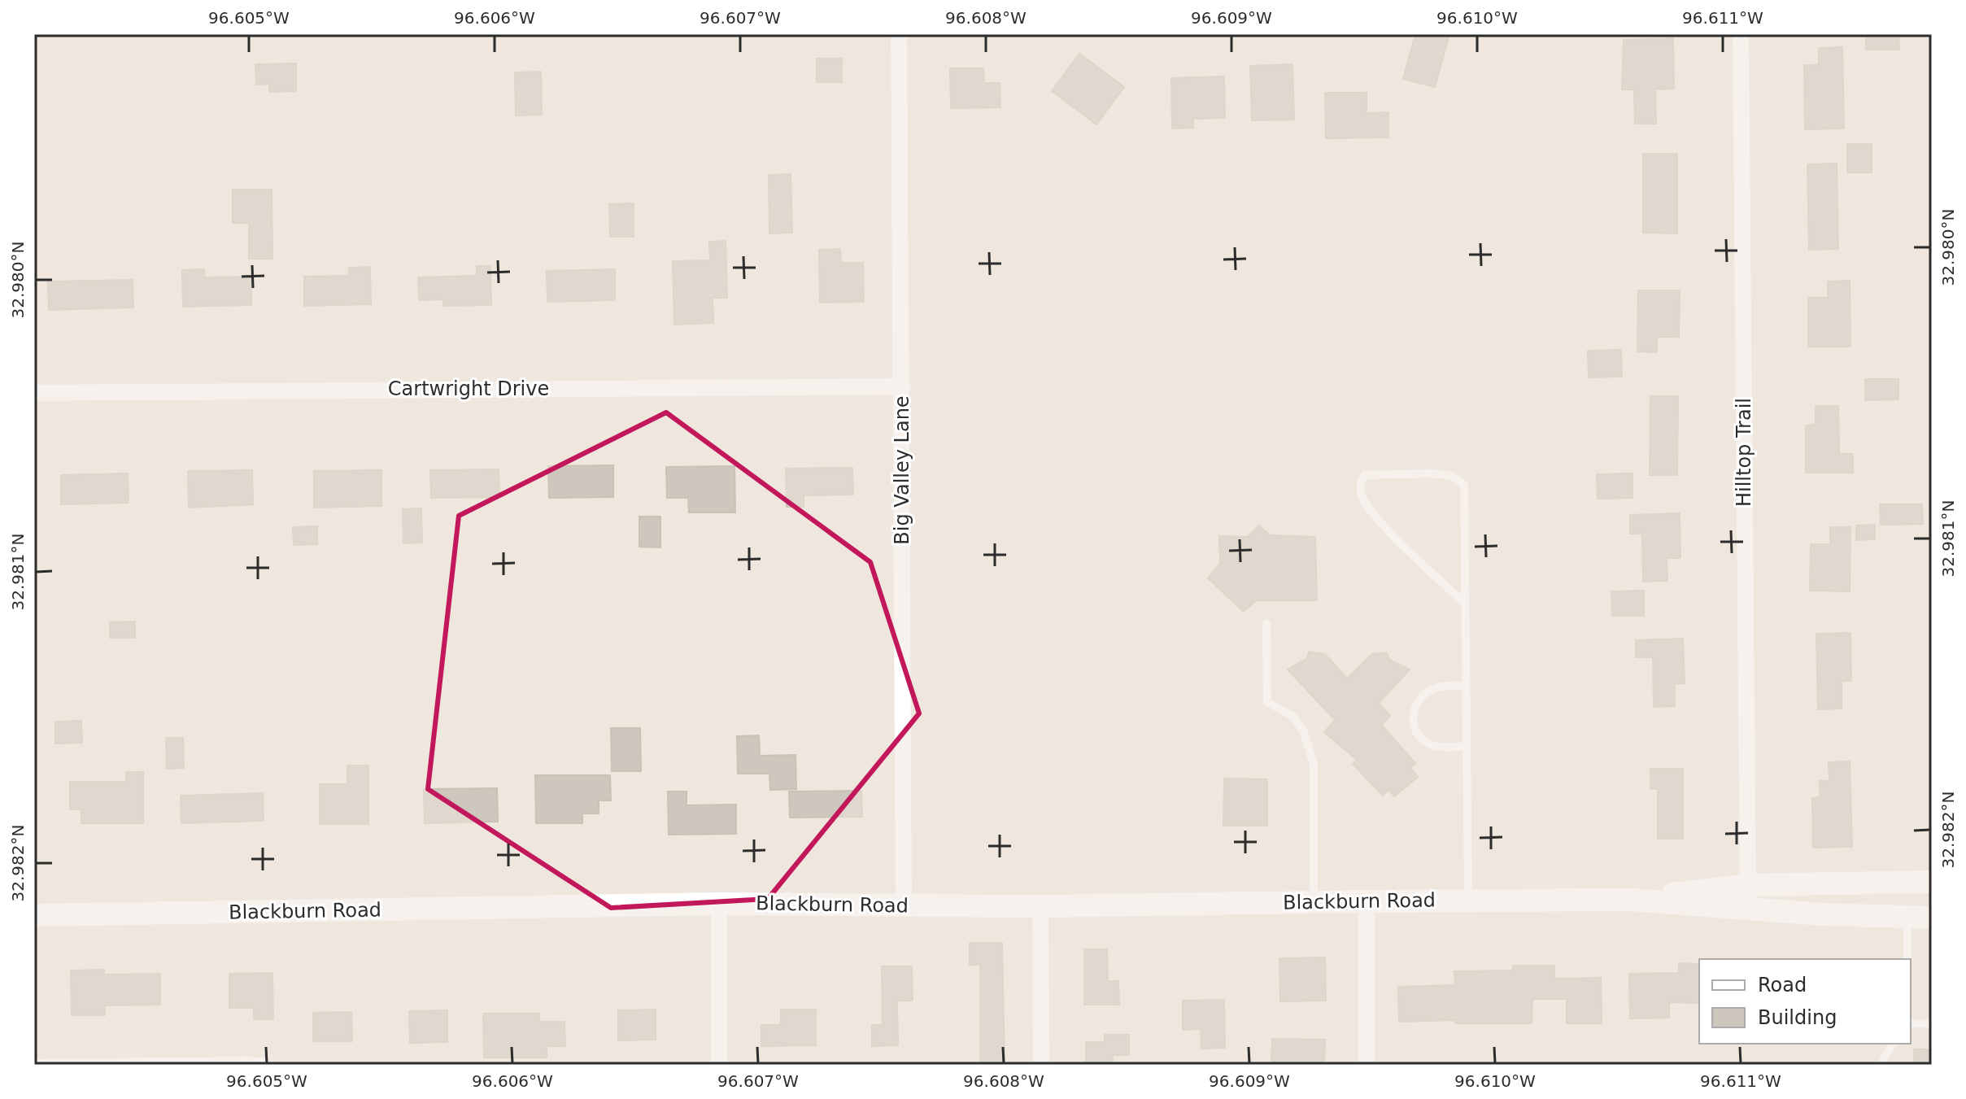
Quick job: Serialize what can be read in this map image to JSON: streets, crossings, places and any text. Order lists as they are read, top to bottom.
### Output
{
  "streets": {
    "main road": ["Blackburn Road"],
    "street": ["Cartwright Drive", "Hilltop Trail", "Big Valley Lane"]
  },
  "crossings": [
    ["Cartwright Drive", "Big Valley Lane"],
    ["Hilltop Trail", "Blackburn Road"],
    ["Big Valley Lane", "Blackburn Road"]
  ],
  "legend": ["Road", "Building"],
  "coordinates": [
    "96.605°W",
    "96.606°W",
    "96.607°W",
    "96.608°W",
    "96.609°W",
    "96.610°W",
    "96.611°W",
    "32.980°N",
    "32.981°N",
    "32.982°N"
  ]
}
